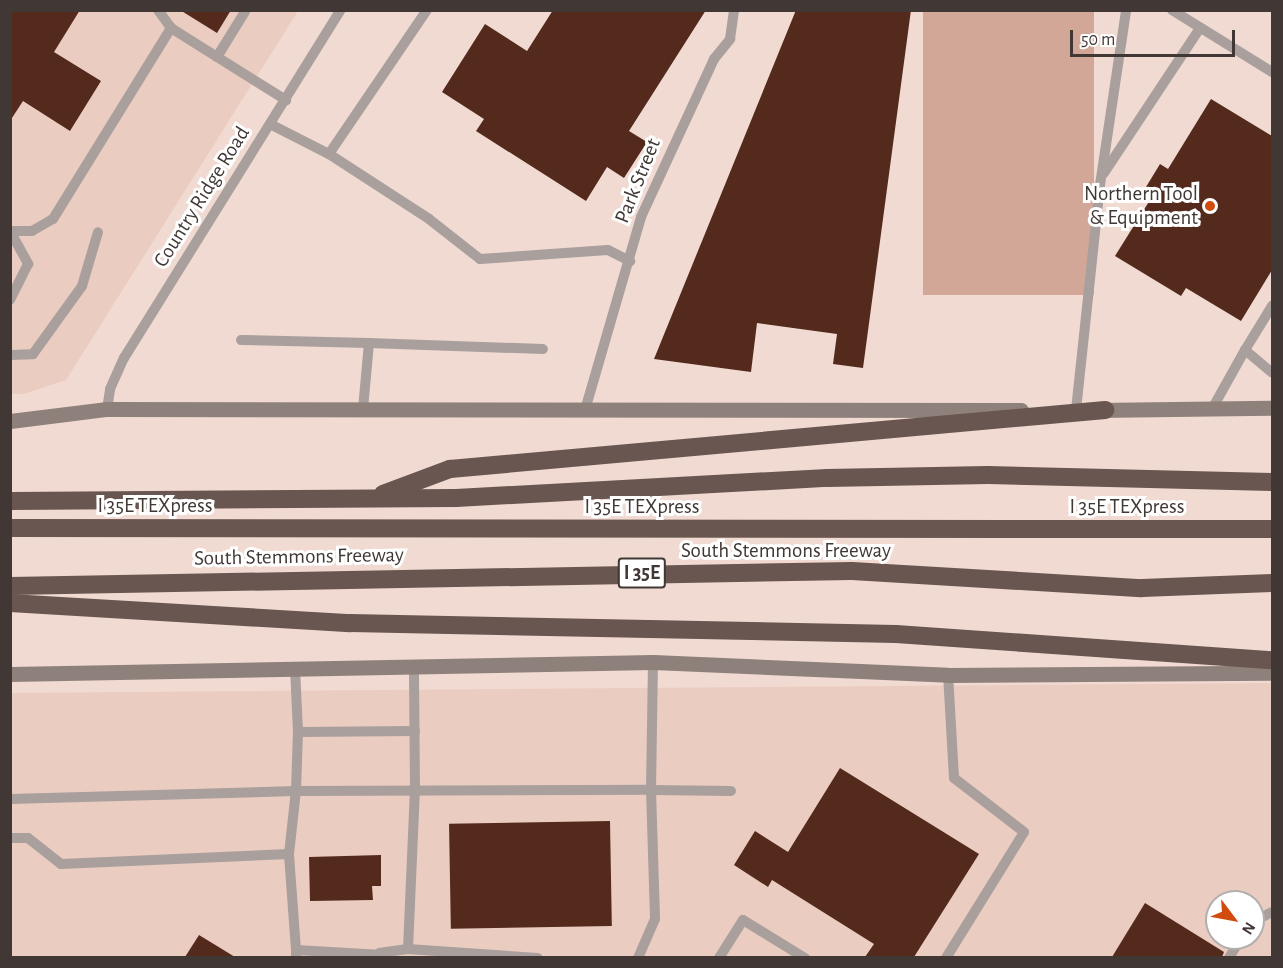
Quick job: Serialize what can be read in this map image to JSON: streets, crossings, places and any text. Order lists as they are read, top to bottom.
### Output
{
  "streets": {
    "highway": ["I 35E TEXpress", "South Stemmons Freeway", "I 35E"],
    "lane": ["Park Street", "Country Ridge Road"]
  },
  "places": ["Northern Tool & Equipment"],
  "scale_bar": "50 m",
  "north": "bottom right"
}
